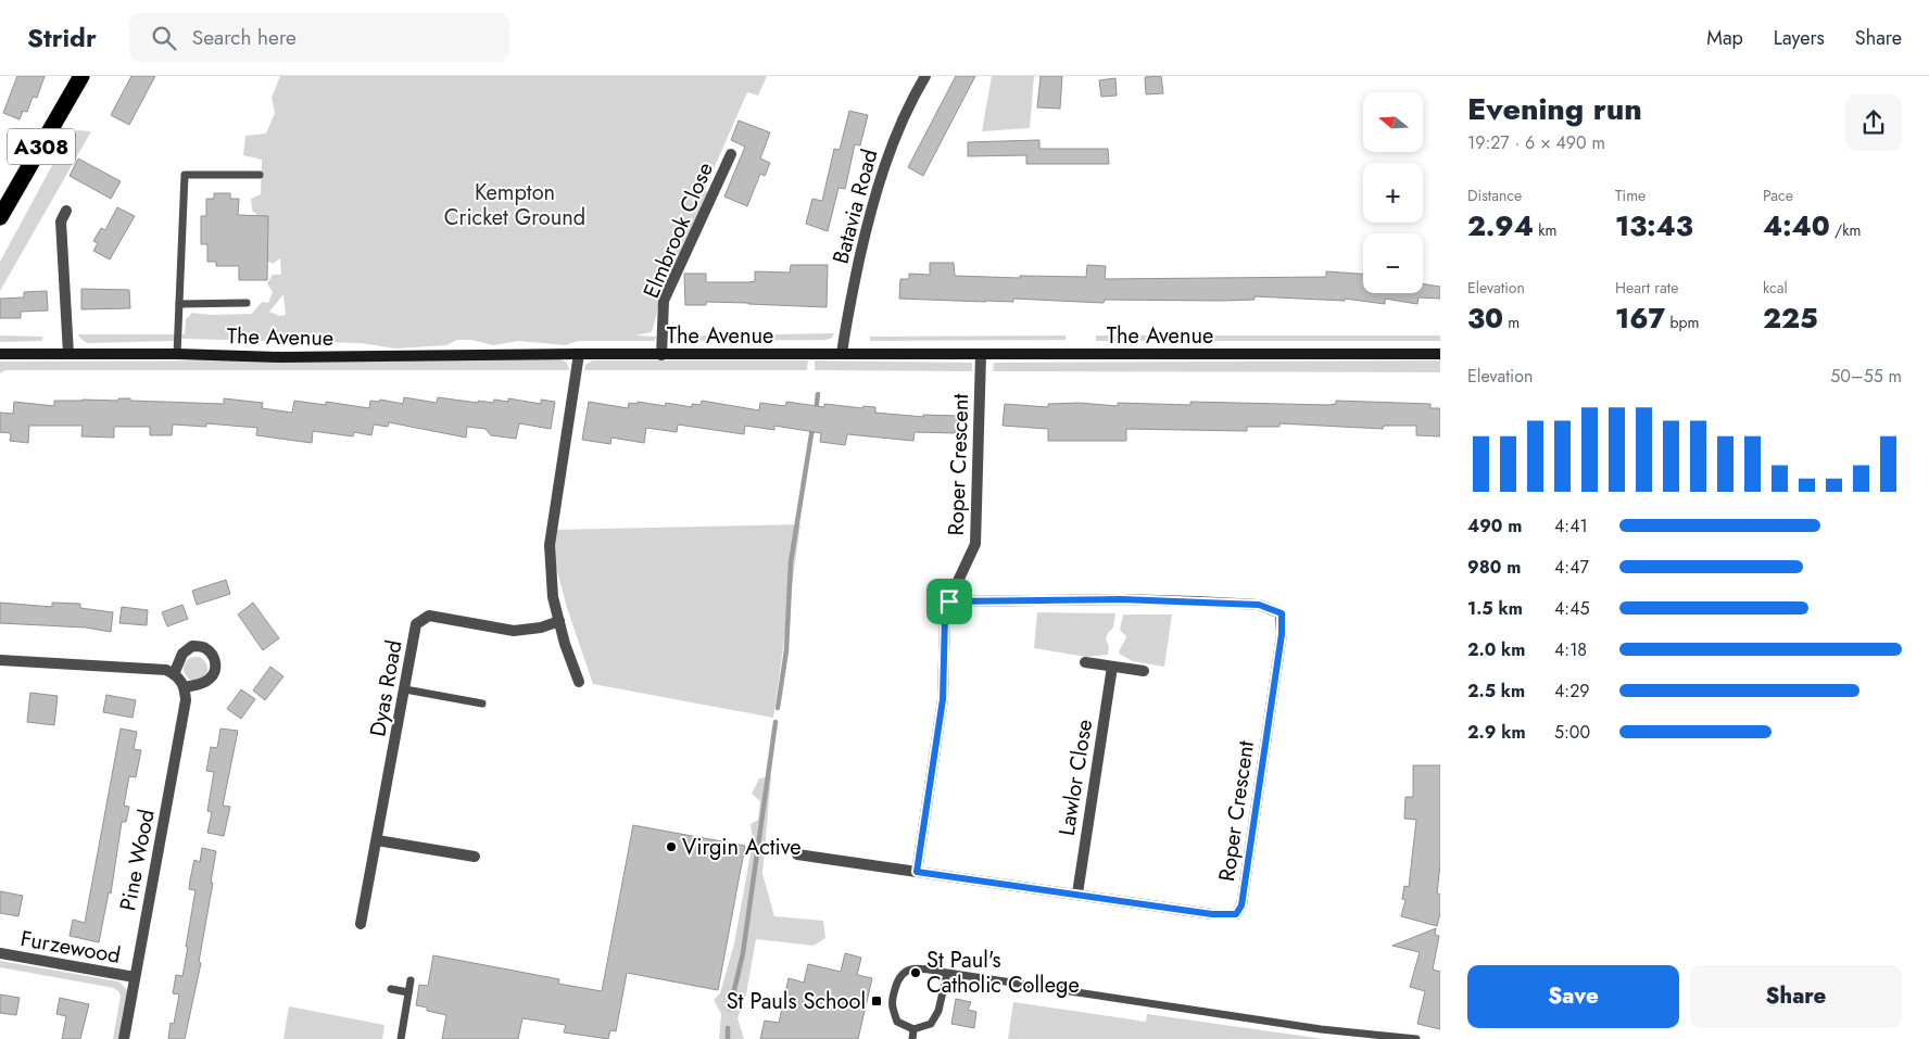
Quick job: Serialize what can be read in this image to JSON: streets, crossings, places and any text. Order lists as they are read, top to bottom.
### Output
{
  "streets": {
    "highway": ["A308"],
    "street": [
      "Batavia Road",
      "Elmbrook Close",
      "The Avenue",
      "Roper Crescent",
      "Dyas Road",
      "Lawlor Close",
      "Pine Wood",
      "Furzewood"
    ]
  },
  "crossings": [
    ["Batavia Road", "The Avenue"],
    ["Elmbrook Close", "The Avenue"],
    ["The Avenue", "Roper Crescent"],
    ["Roper Crescent", "Lawlor Close"],
    ["Pine Wood", "Furzewood"]
  ],
  "parks": ["Kempton Cricket Ground"],
  "places": {
    "other": ["Virgin Active", "St Paul's Catholic College"],
    "transit": ["St Pauls School"]
  },
  "north": "left",
  "page": {
    "header": "Stridr",
    "search": "Search here",
    "nav": ["Map", "Layers", "Share"],
    "heading": ["Evening run", "19:27 · 6 × 490 m"],
    "map_buttons": ["+", "−"],
    "stats": [
      ["Distance", "2.94 km"],
      ["Time", "13:43"],
      ["Pace", "4:40 /km"],
      ["Elevation", "30 m"],
      ["Heart rate", "167 bpm"],
      ["kcal", "225"]
    ],
    "chart": ["Elevation", "50–55 m"],
    "list": [
      {
        "name": "490 m",
        "note": "4:41"
      },
      {
        "name": "980 m",
        "note": "4:47"
      },
      {
        "name": "1.5 km",
        "note": "4:45"
      },
      {
        "name": "2.0 km",
        "note": "4:18"
      },
      {
        "name": "2.5 km",
        "note": "4:29"
      },
      {
        "name": "2.9 km",
        "note": "5:00"
      }
    ],
    "buttons": ["Save", "Share"]
  }
}
